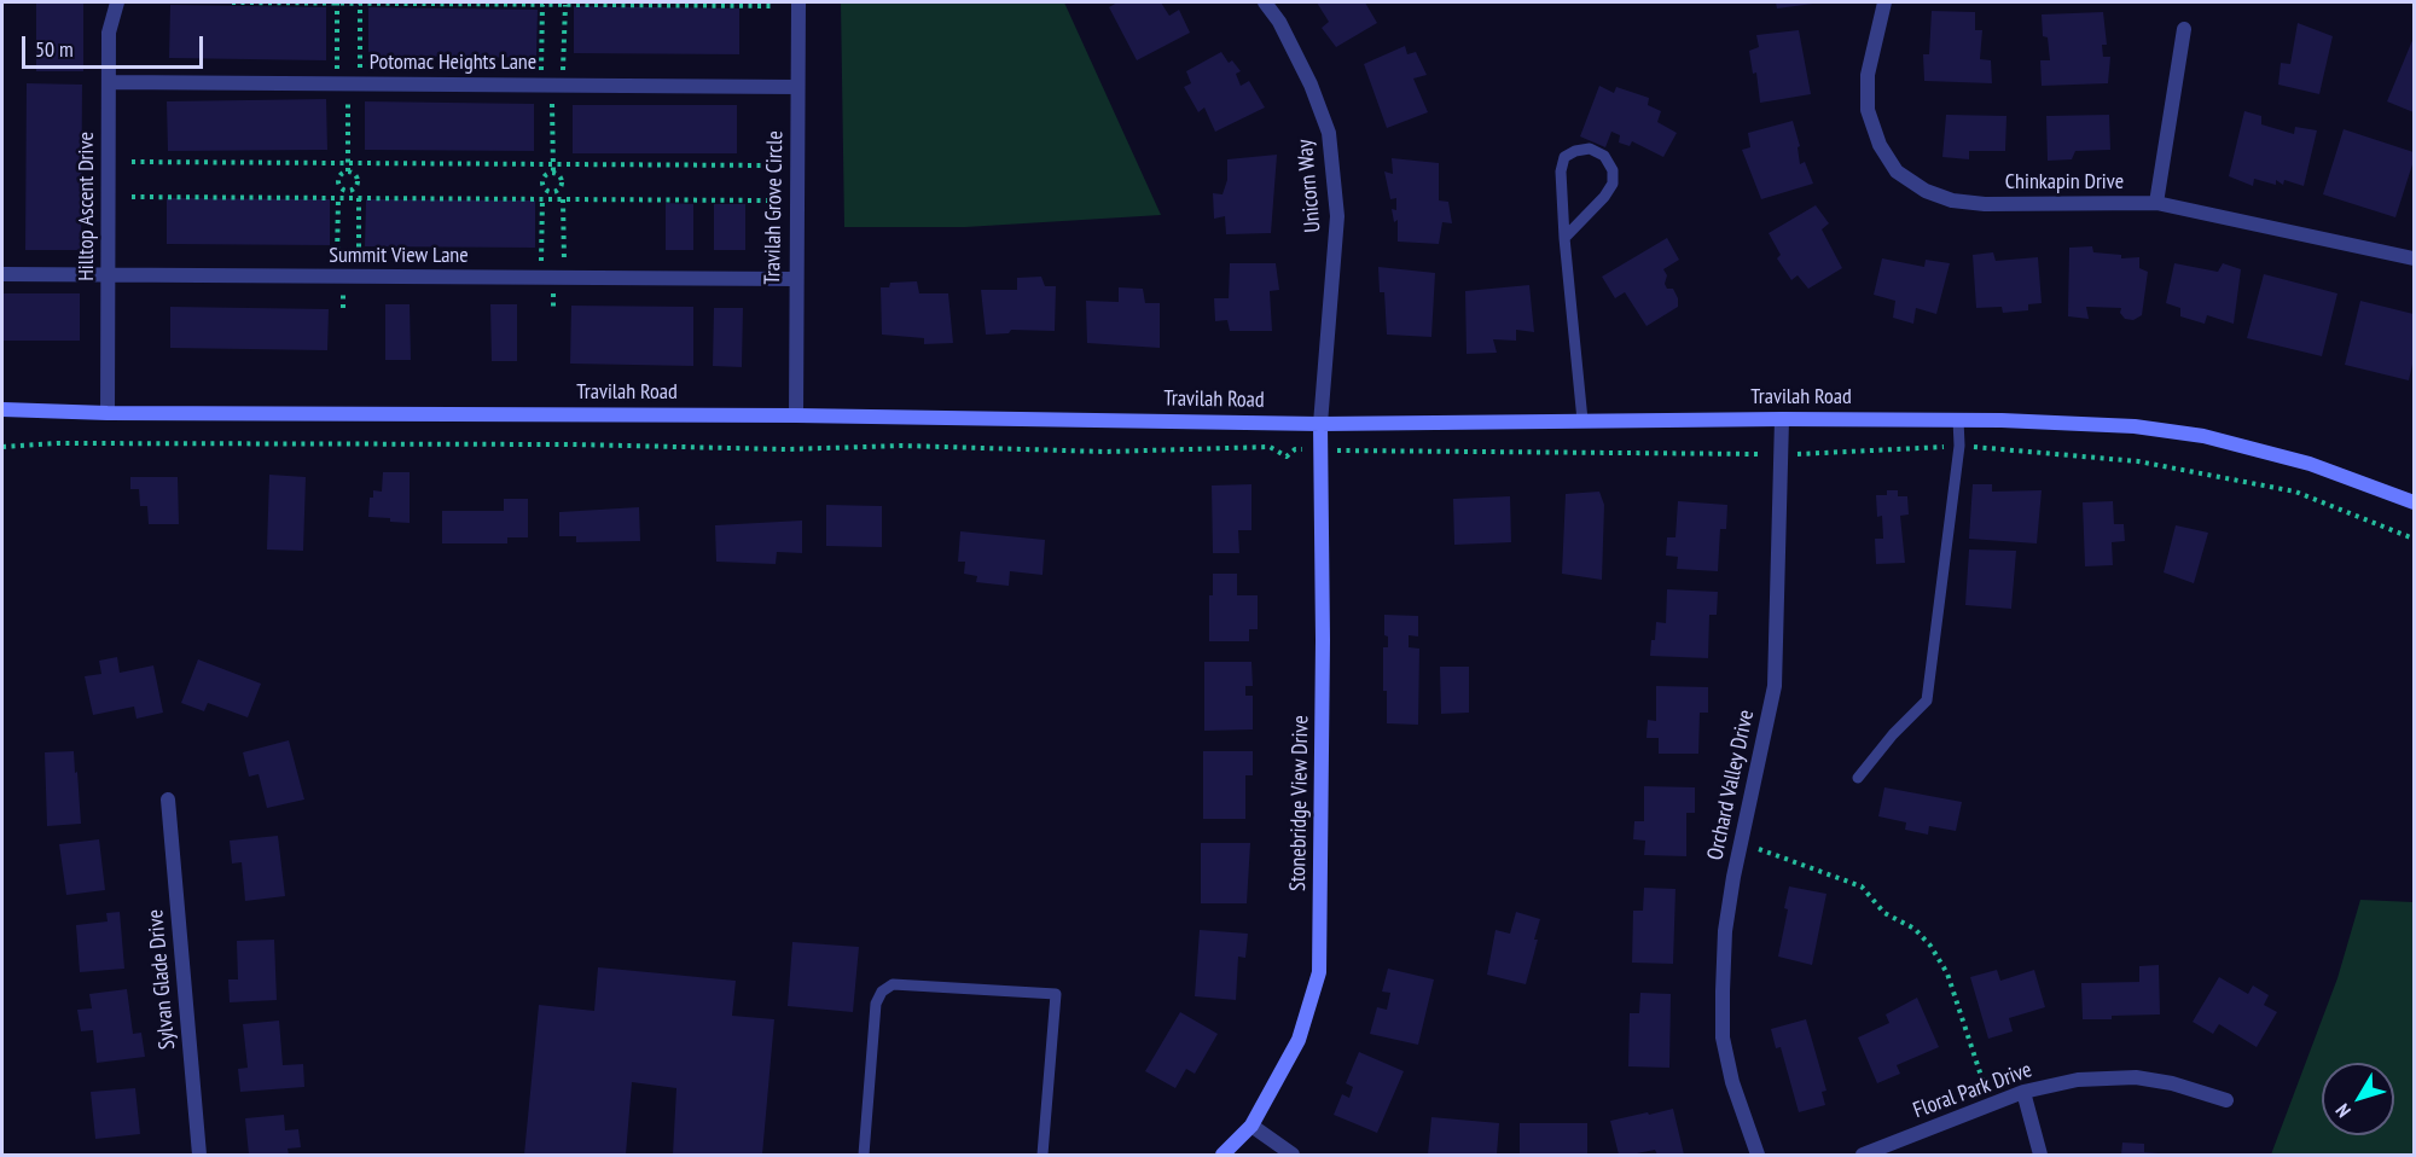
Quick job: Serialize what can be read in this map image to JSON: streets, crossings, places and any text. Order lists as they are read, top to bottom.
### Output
{
  "streets": {
    "main road": ["Travilah Road", "Stonebridge View Drive"],
    "street": [
      "Potomac Heights Lane",
      "Chinkapin Drive",
      "Unicorn Way",
      "Hilltop Ascent Drive",
      "Travilah Grove Circle",
      "Summit View Lane",
      "Orchard Valley Drive",
      "Sylvan Glade Drive",
      "Floral Park Drive"
    ]
  },
  "crossings": [
    ["Potomac Heights Lane", "Hilltop Ascent Drive"],
    ["Potomac Heights Lane", "Travilah Grove Circle"],
    ["Unicorn Way", "Travilah Road"],
    ["Unicorn Way", "Stonebridge View Drive"],
    ["Hilltop Ascent Drive", "Summit View Lane"],
    ["Hilltop Ascent Drive", "Travilah Road"],
    ["Travilah Grove Circle", "Summit View Lane"],
    ["Travilah Grove Circle", "Travilah Road"],
    ["Travilah Road", "Orchard Valley Drive"],
    ["Travilah Road", "Stonebridge View Drive"]
  ],
  "scale_bar": "50 m",
  "north": "bottom left"
}
